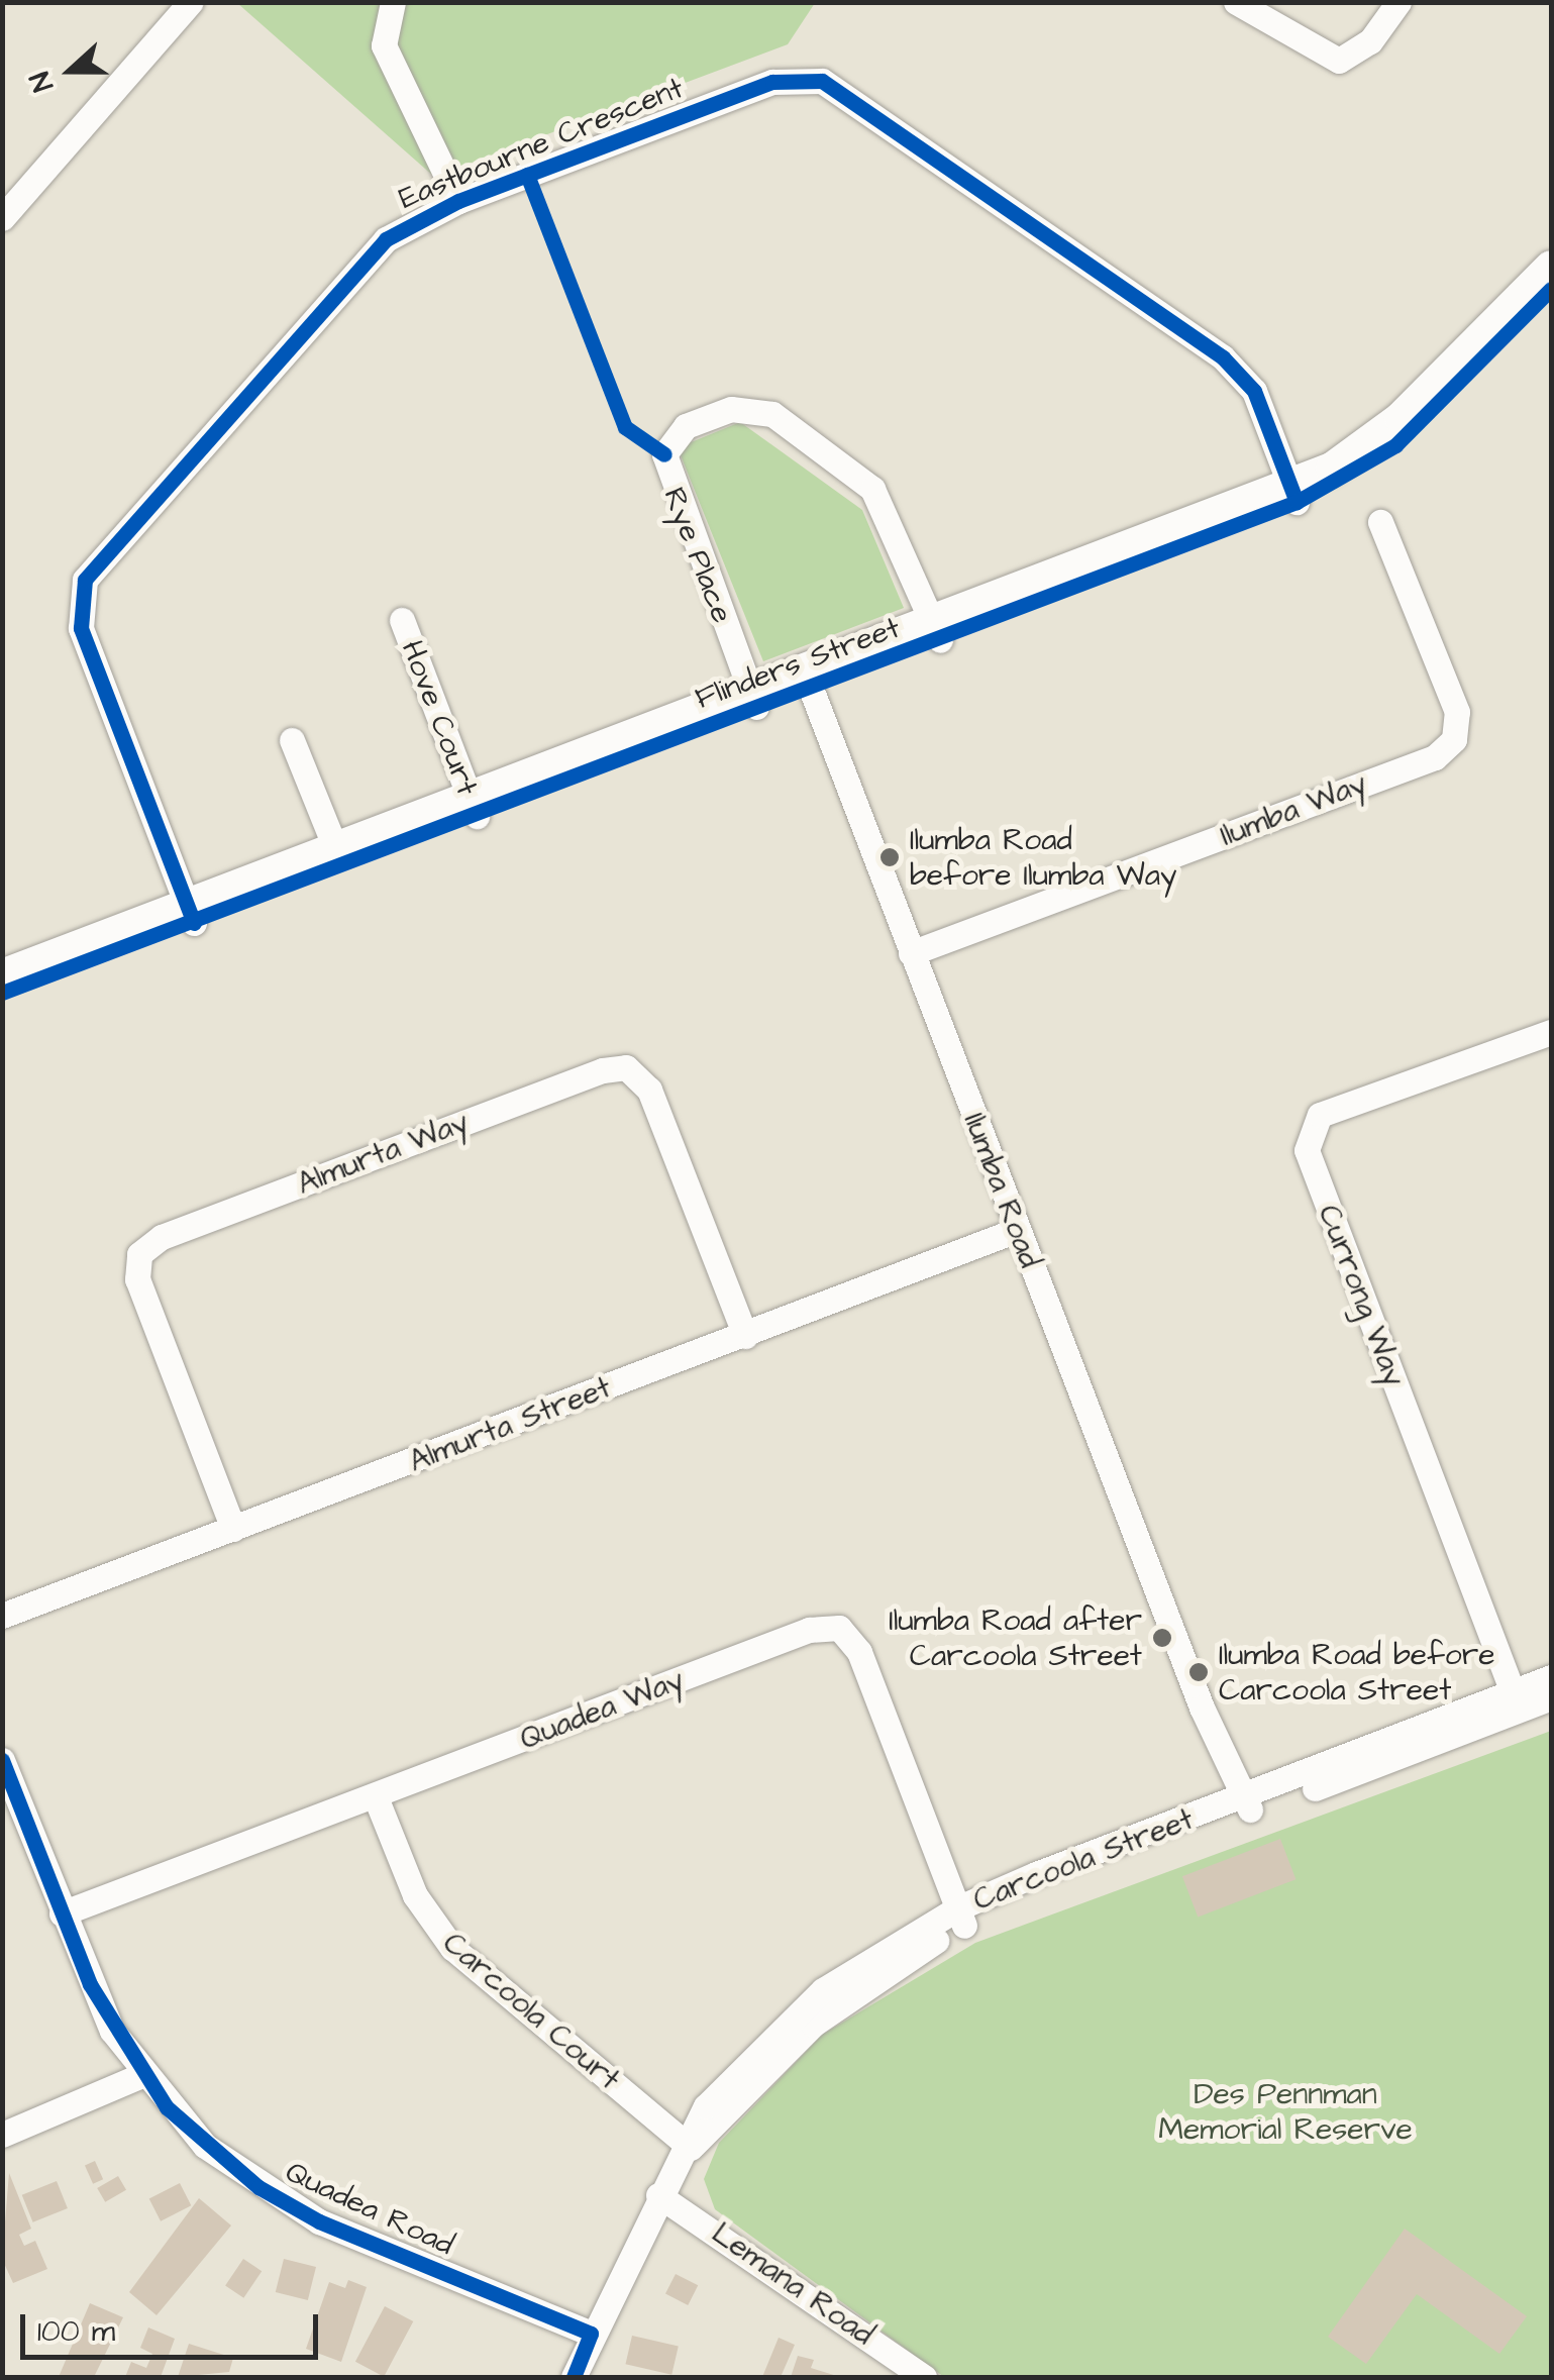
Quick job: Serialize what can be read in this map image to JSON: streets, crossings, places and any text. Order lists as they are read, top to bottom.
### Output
{
  "streets": {
    "main road": ["Flinders Street"],
    "street": [
      "Eastbourne Crescent",
      "Rye Place",
      "Hove Court",
      "Ilumba Way",
      "Almurta Way",
      "Ilumba Road",
      "Currong Way",
      "Almurta Street",
      "Quadea Way",
      "Carcoola Street",
      "Carcoola Court",
      "Quadea Road",
      "Lemana Road"
    ]
  },
  "crossings": [
    ["Eastbourne Crescent", "Flinders Street"],
    ["Rye Place", "Flinders Street"],
    ["Flinders Street", "Hove Court"],
    ["Flinders Street", "Ilumba Road"],
    ["Ilumba Way", "Ilumba Road"],
    ["Almurta Way", "Almurta Street"],
    ["Ilumba Road", "Almurta Street"],
    ["Ilumba Road", "Carcoola Street"],
    ["Currong Way", "Carcoola Street"],
    ["Quadea Way", "Carcoola Street"],
    ["Quadea Way", "Carcoola Court"],
    ["Quadea Way", "Quadea Road"],
    ["Carcoola Street", "Carcoola Court"],
    ["Carcoola Street", "Quadea Road"],
    ["Carcoola Street", "Lemana Road"]
  ],
  "parks": ["Des Pennman Memorial Reserve"],
  "places": ["Ilumba Road before Ilumba Way", "Ilumba Road after Carcoola Street", "Ilumba Road before Carcoola Street"],
  "scale_bar": "100 m",
  "north": "left"
}
